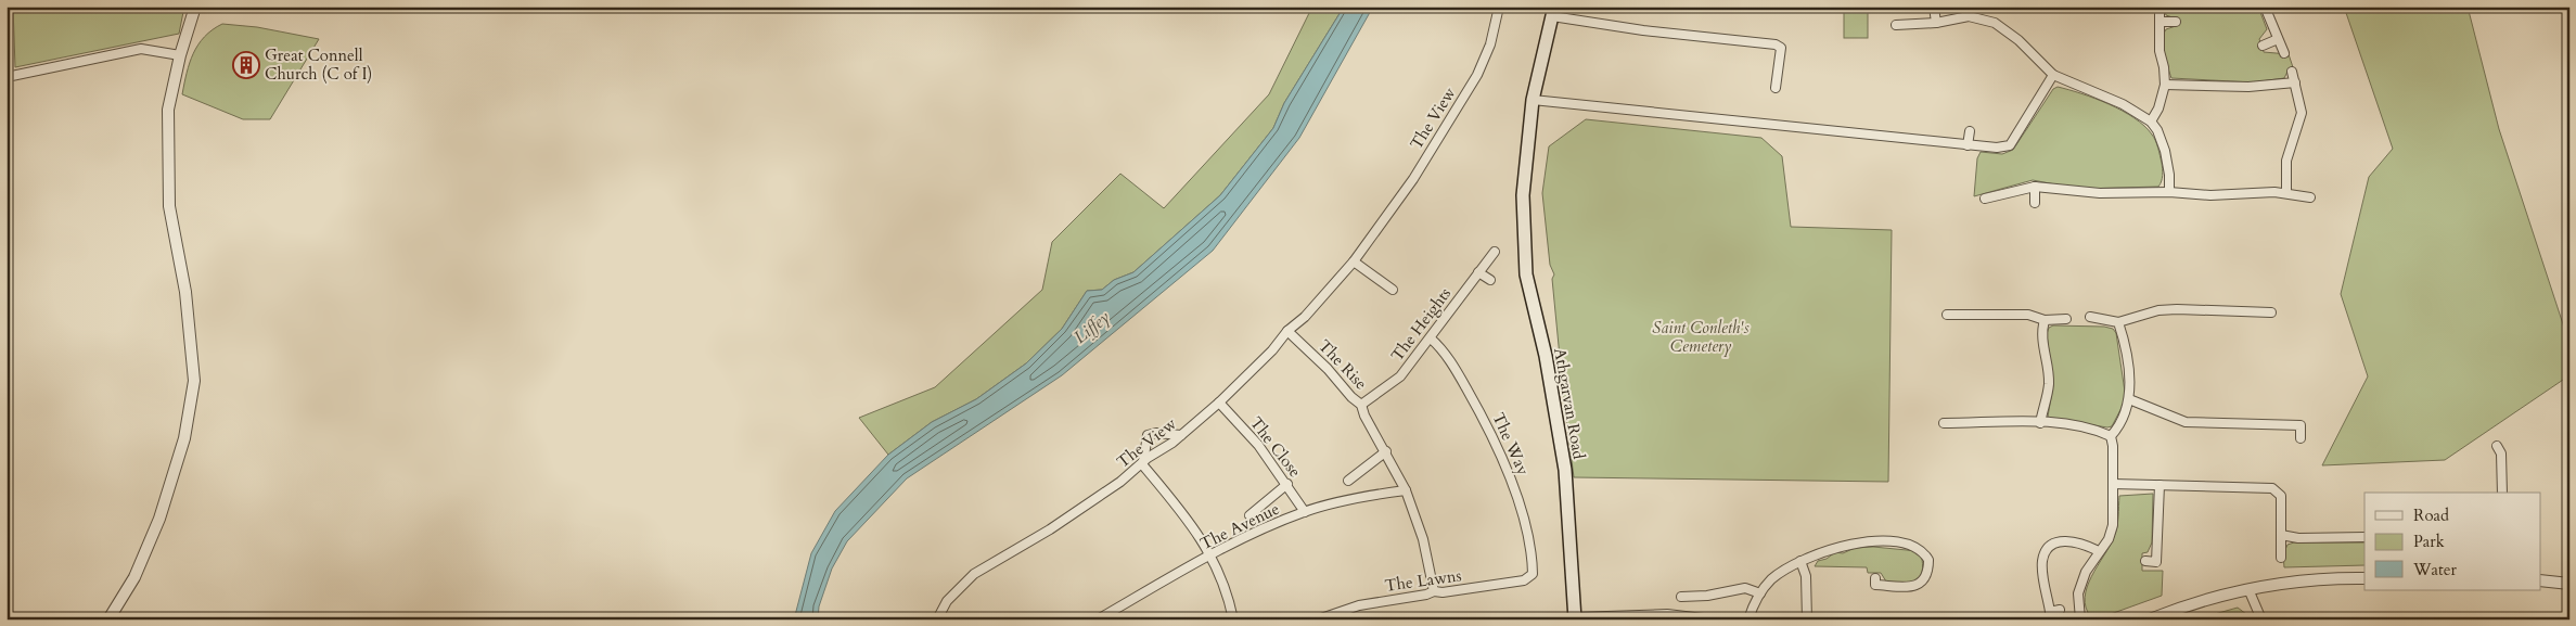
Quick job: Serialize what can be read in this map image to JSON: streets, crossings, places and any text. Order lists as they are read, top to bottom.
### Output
{
  "streets": {
    "main road": ["Athgarvan Road"],
    "street": [
      "The View",
      "The Heights",
      "The Rise",
      "The Way",
      "The Close",
      "The Avenue",
      "The Lawns"
    ]
  },
  "crossings": [
    ["The View", "The Rise"],
    ["The View", "The Close"],
    ["The Heights", "The Rise"],
    ["The Heights", "The Way"],
    ["The Rise", "The Avenue"],
    ["The Rise", "The Lawns"],
    ["The Way", "The Lawns"],
    ["The Close", "The Avenue"]
  ],
  "water": ["Liffey"],
  "parks": ["Saint Conleth's Cemetery"],
  "places": {
    "building": ["Great Connell Church (C of I)"]
  },
  "legend": ["Road", "Park", "Water"]
}
